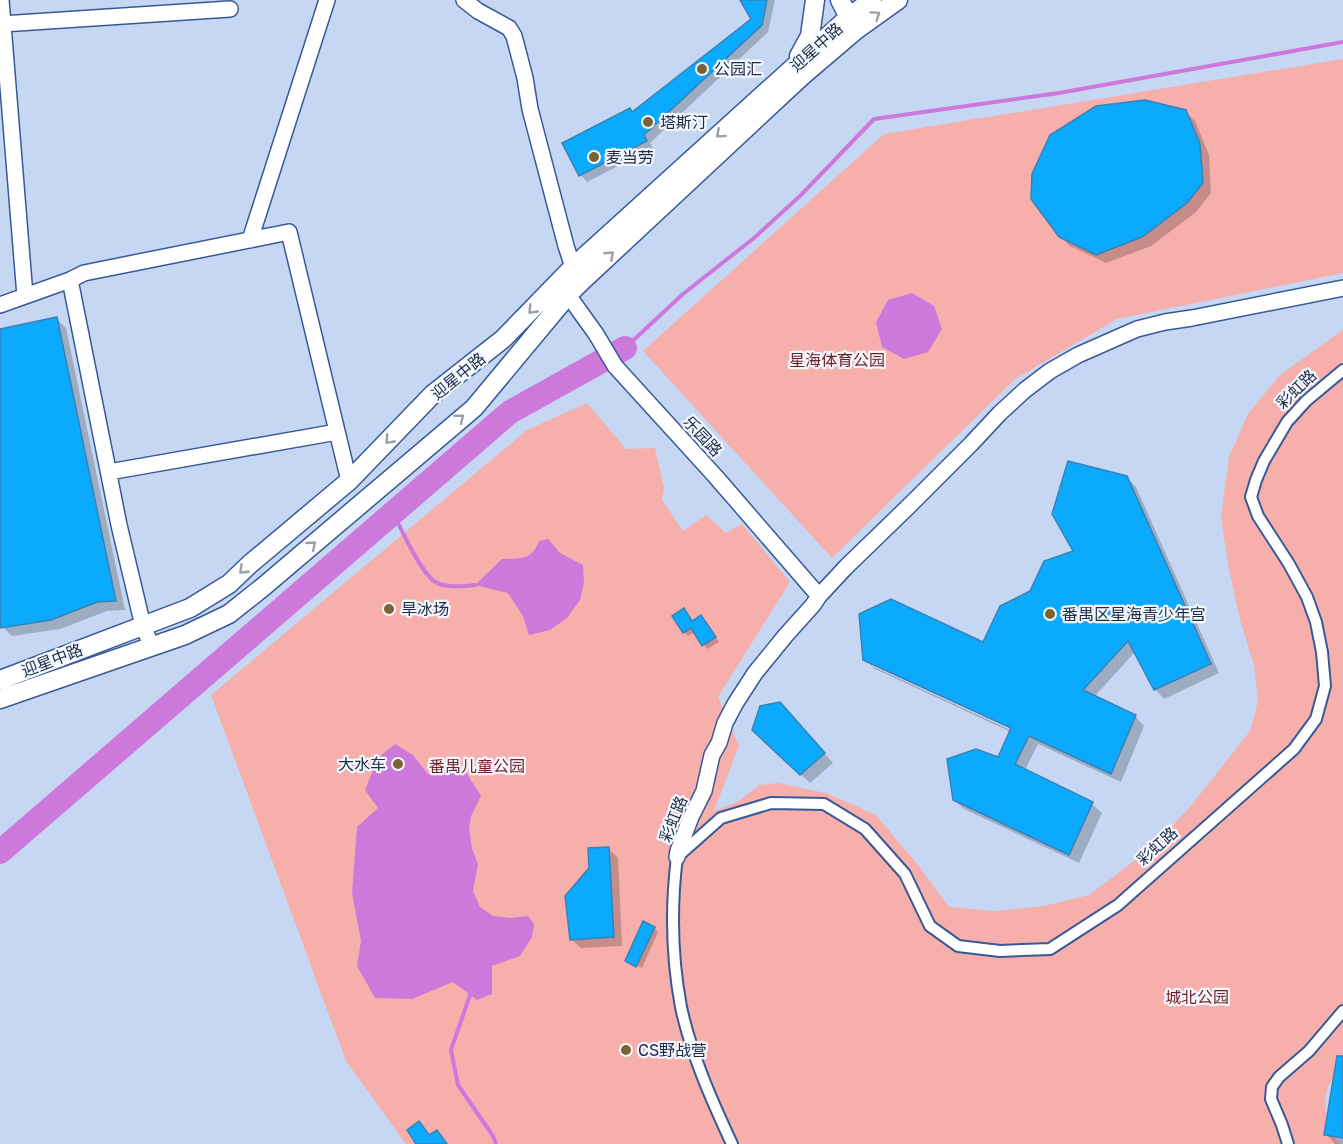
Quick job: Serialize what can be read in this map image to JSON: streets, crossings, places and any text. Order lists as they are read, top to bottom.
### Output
{
  "streets": {
    "street": ["迎星中路", "彩虹路", "乐园路"]
  },
  "crossings": [
    ["迎星中路", "乐园路"],
    ["彩虹路", "乐园路"]
  ],
  "parks": ["星海体育公园", "番禺儿童公园", "城北公园"],
  "places": [
    "公园汇",
    "塔斯汀",
    "麦当劳",
    "旱冰场",
    "番禺区星海青少年宫",
    "大水车",
    "CS野战营"
  ]
}
